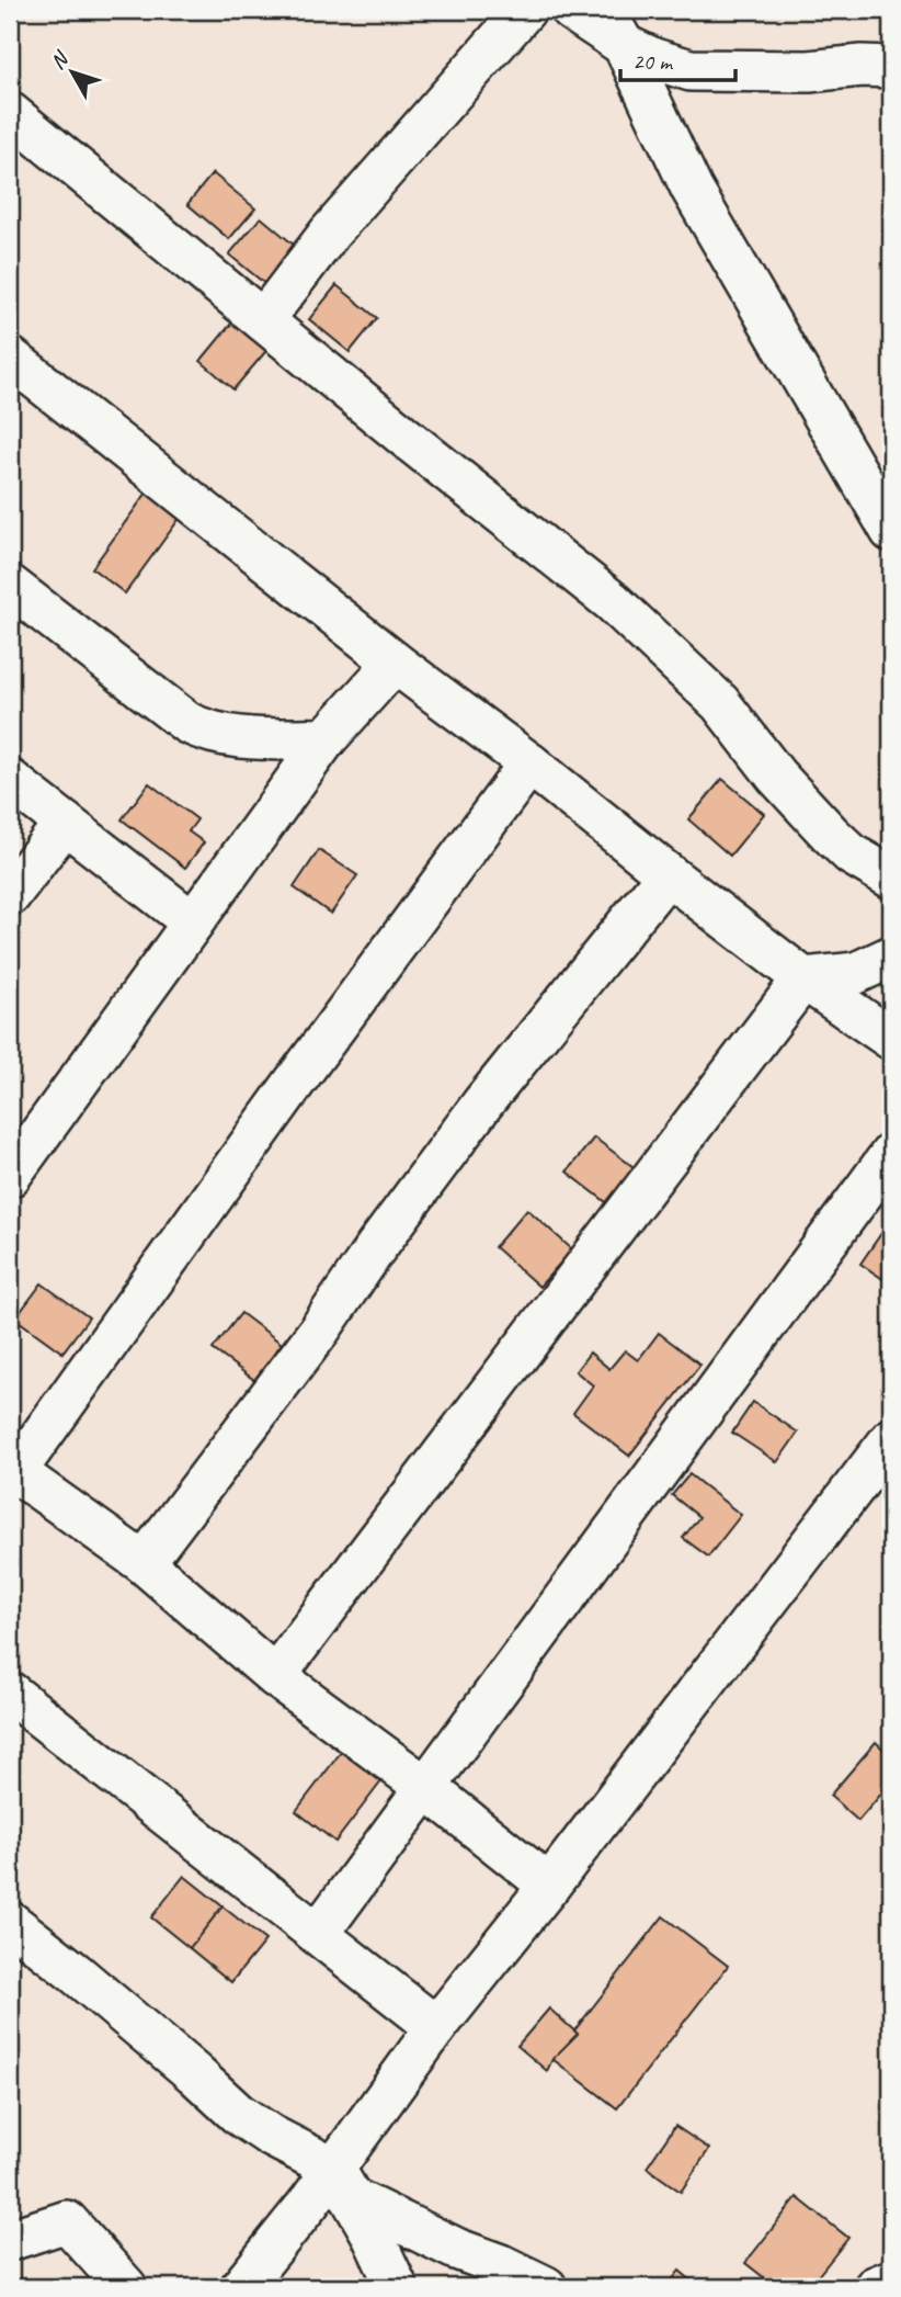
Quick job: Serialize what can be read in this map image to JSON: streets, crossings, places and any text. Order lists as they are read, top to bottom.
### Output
{
  "scale_bar": "20 m",
  "north": "top left"
}
